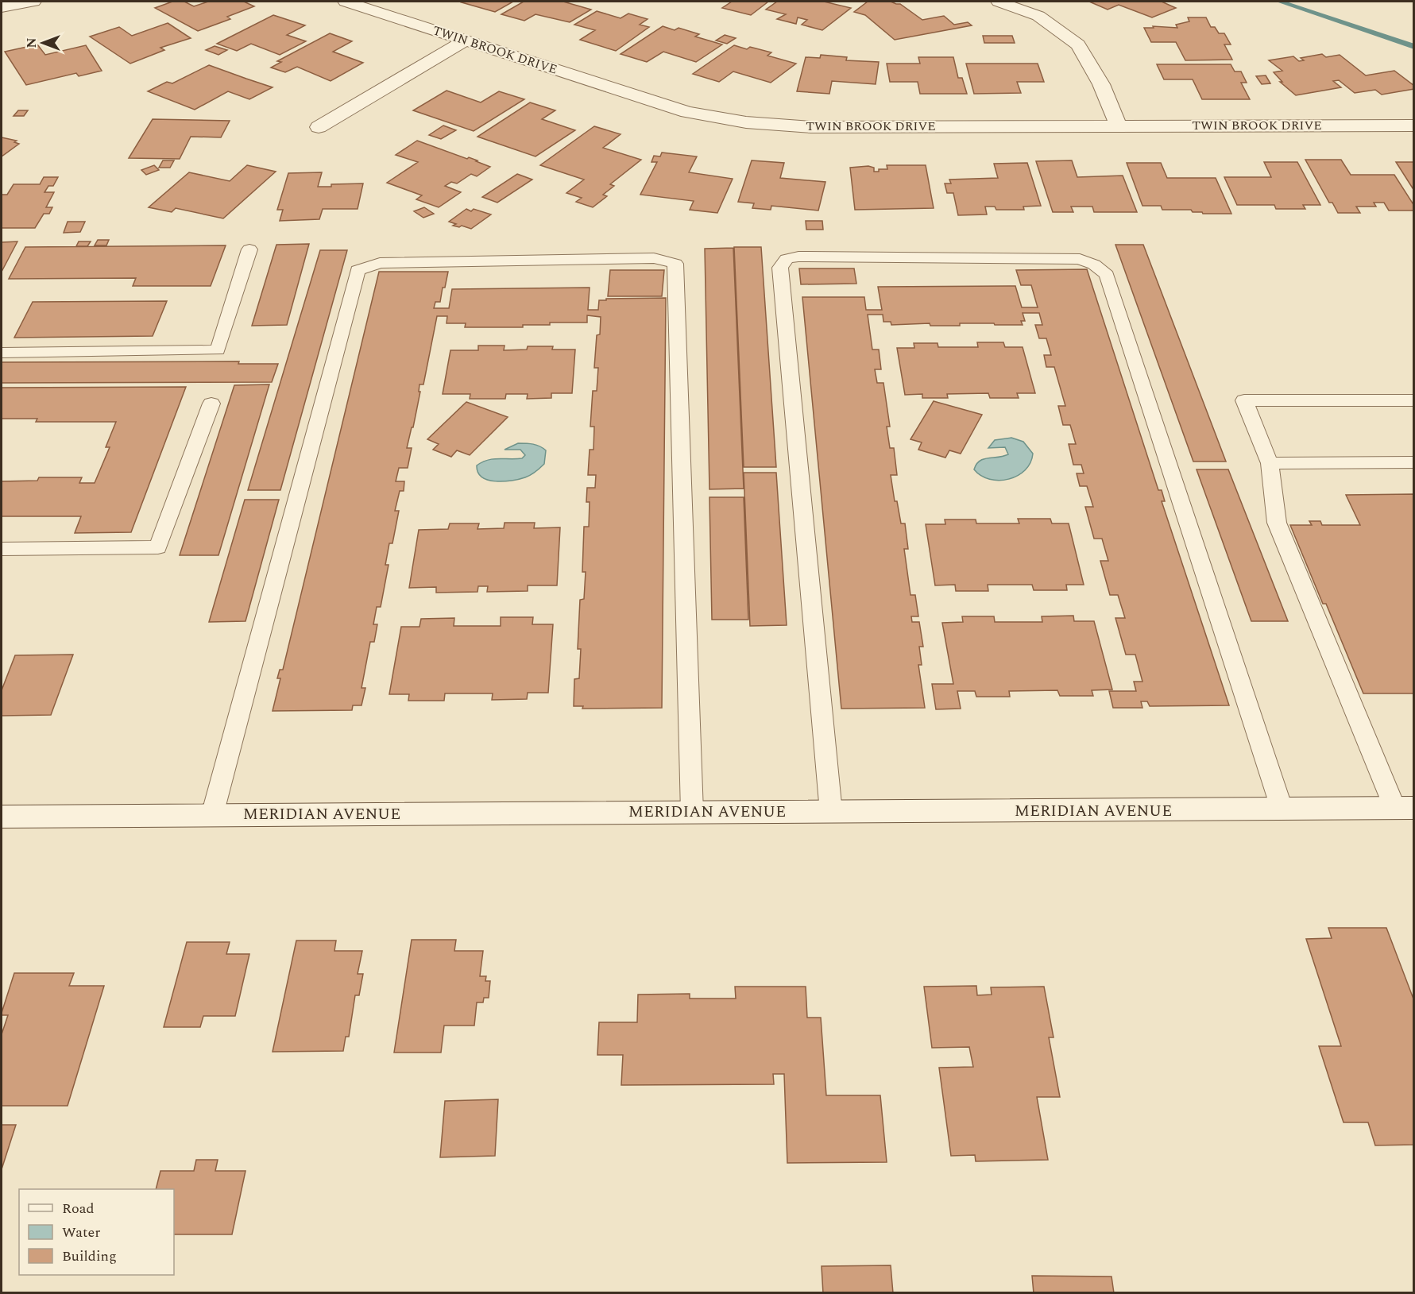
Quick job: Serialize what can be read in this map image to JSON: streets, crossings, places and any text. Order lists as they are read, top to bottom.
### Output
{
  "streets": {
    "street": ["TWIN BROOK DRIVE", "MERIDIAN AVENUE"]
  },
  "legend": ["Road", "Water", "Building"],
  "north": "left"
}
